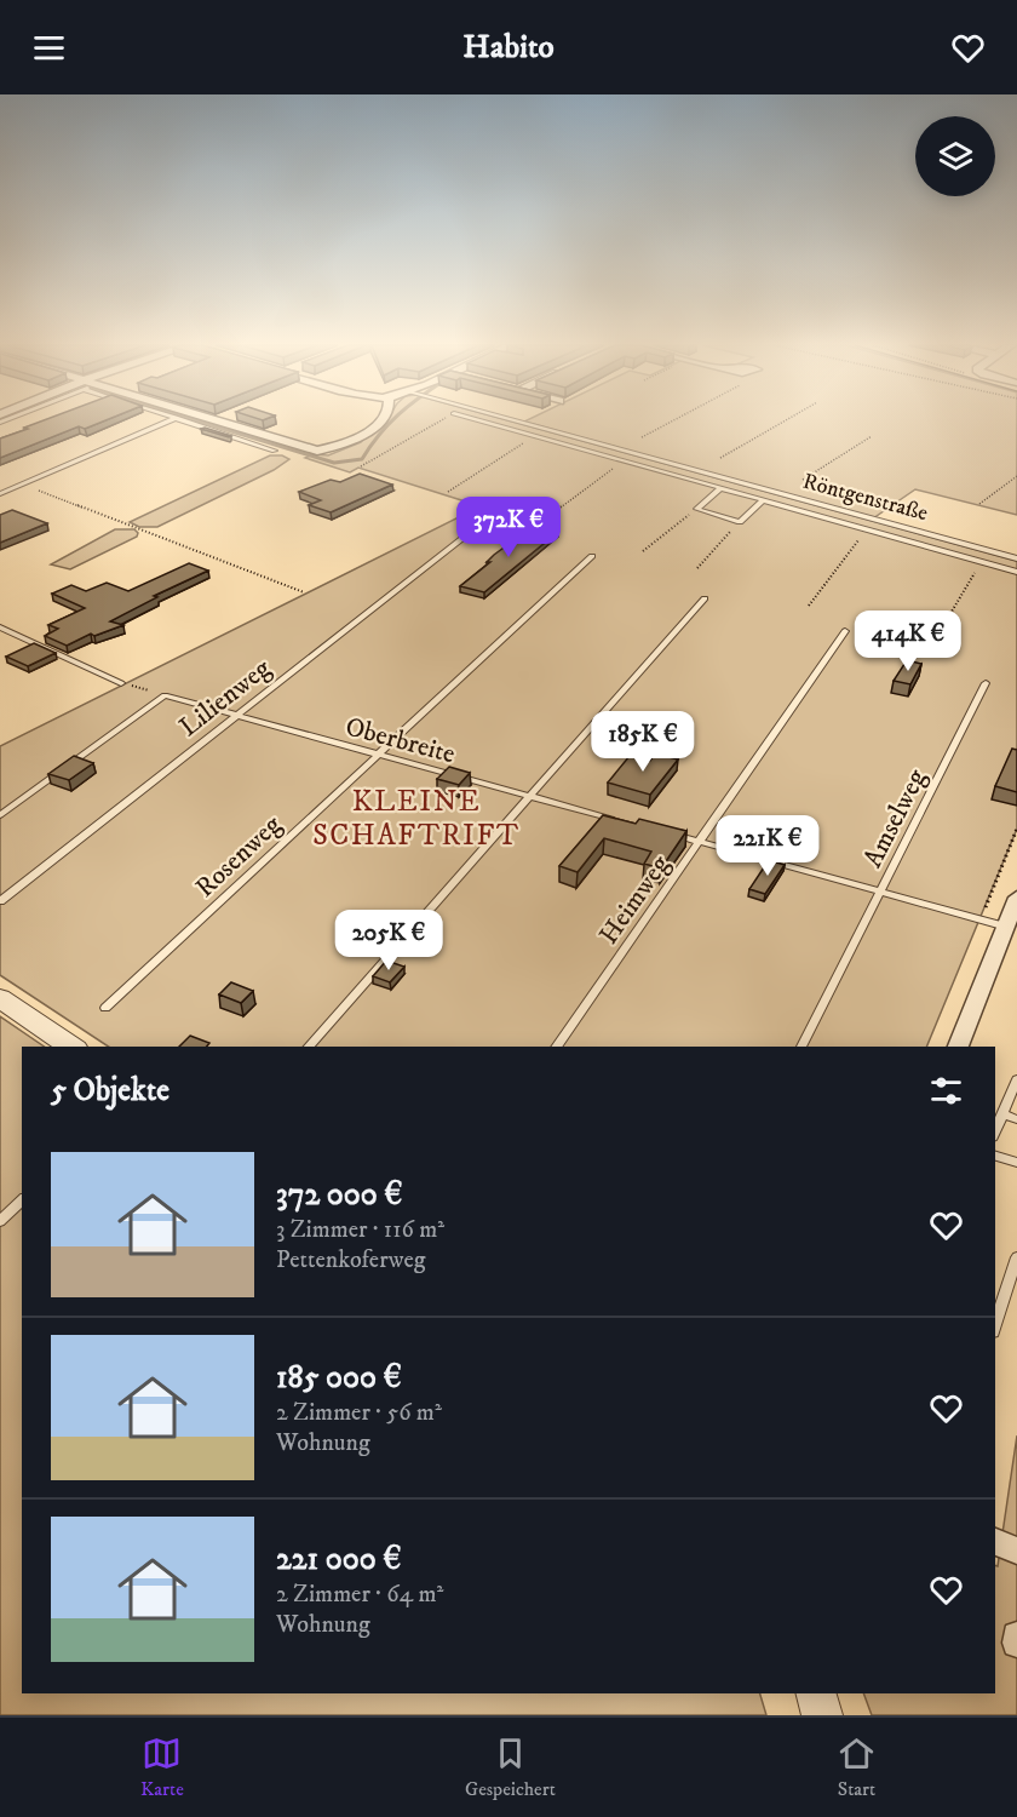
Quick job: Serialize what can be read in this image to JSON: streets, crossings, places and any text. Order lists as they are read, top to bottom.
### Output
{
  "streets": {
    "lane": [
      "Röntgenstraße",
      "Lilienweg",
      "Oberbreite",
      "Amselweg",
      "Rosenweg",
      "Heimweg"
    ]
  },
  "crossings": [
    ["Lilienweg", "Oberbreite"],
    ["Oberbreite", "Rosenweg"]
  ],
  "districts": ["KLEINE SCHAFTRIFT"],
  "page": {
    "header": "Habito",
    "price": [
      "372K €",
      "414K €",
      "185K €",
      "221K €",
      "205K €"
    ],
    "heading": "5 Objekte",
    "list": [
      {
        "name": "372 000 €",
        "note": "3 Zimmer · 116 m² · Pettenkoferweg"
      },
      {
        "name": "185 000 €",
        "note": "2 Zimmer · 56 m² · Wohnung"
      },
      {
        "name": "221 000 €",
        "note": "2 Zimmer · 64 m² · Wohnung"
      }
    ],
    "tabs": ["Karte", "Gespeichert", "Start"]
  }
}
